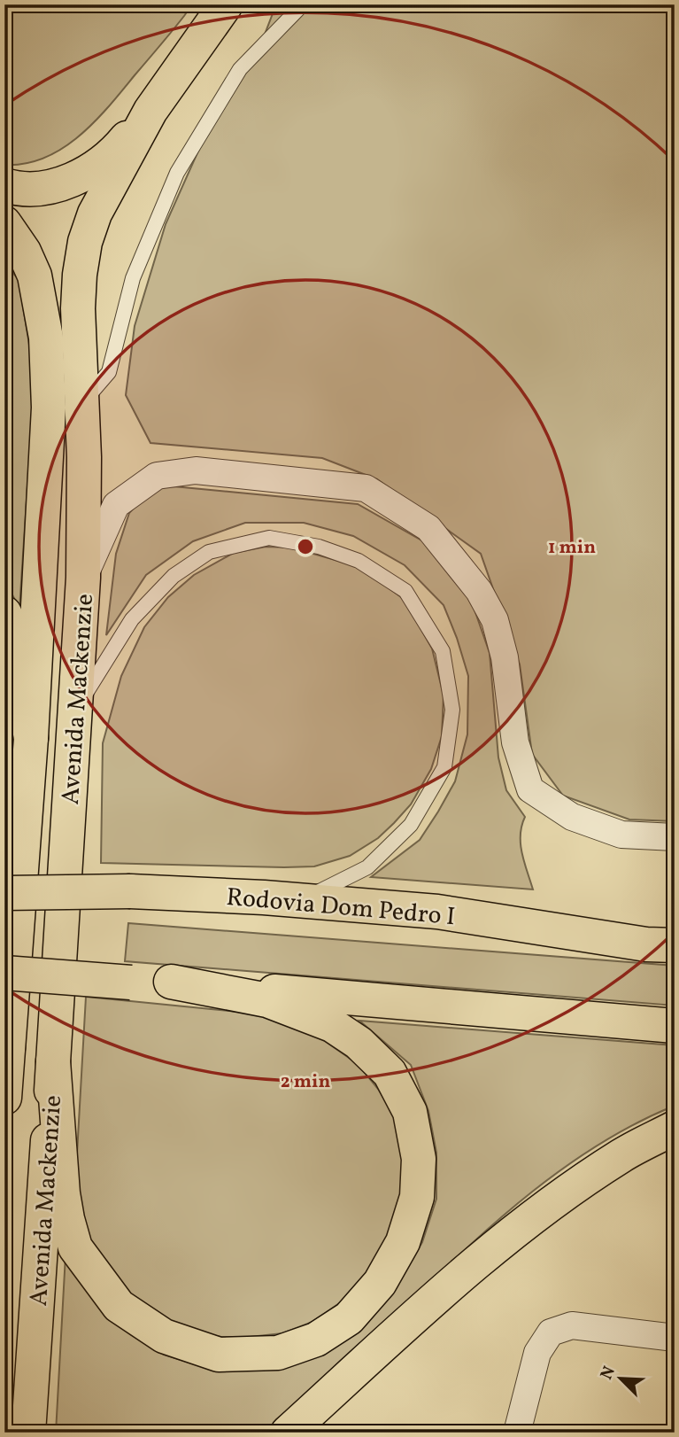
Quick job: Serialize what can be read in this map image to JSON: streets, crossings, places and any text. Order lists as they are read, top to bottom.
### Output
{
  "streets": {
    "main road": ["Avenida Mackenzie", "Rodovia Dom Pedro I"]
  },
  "north": "top left",
  "rings": ["1 min", "2 min"]
}
